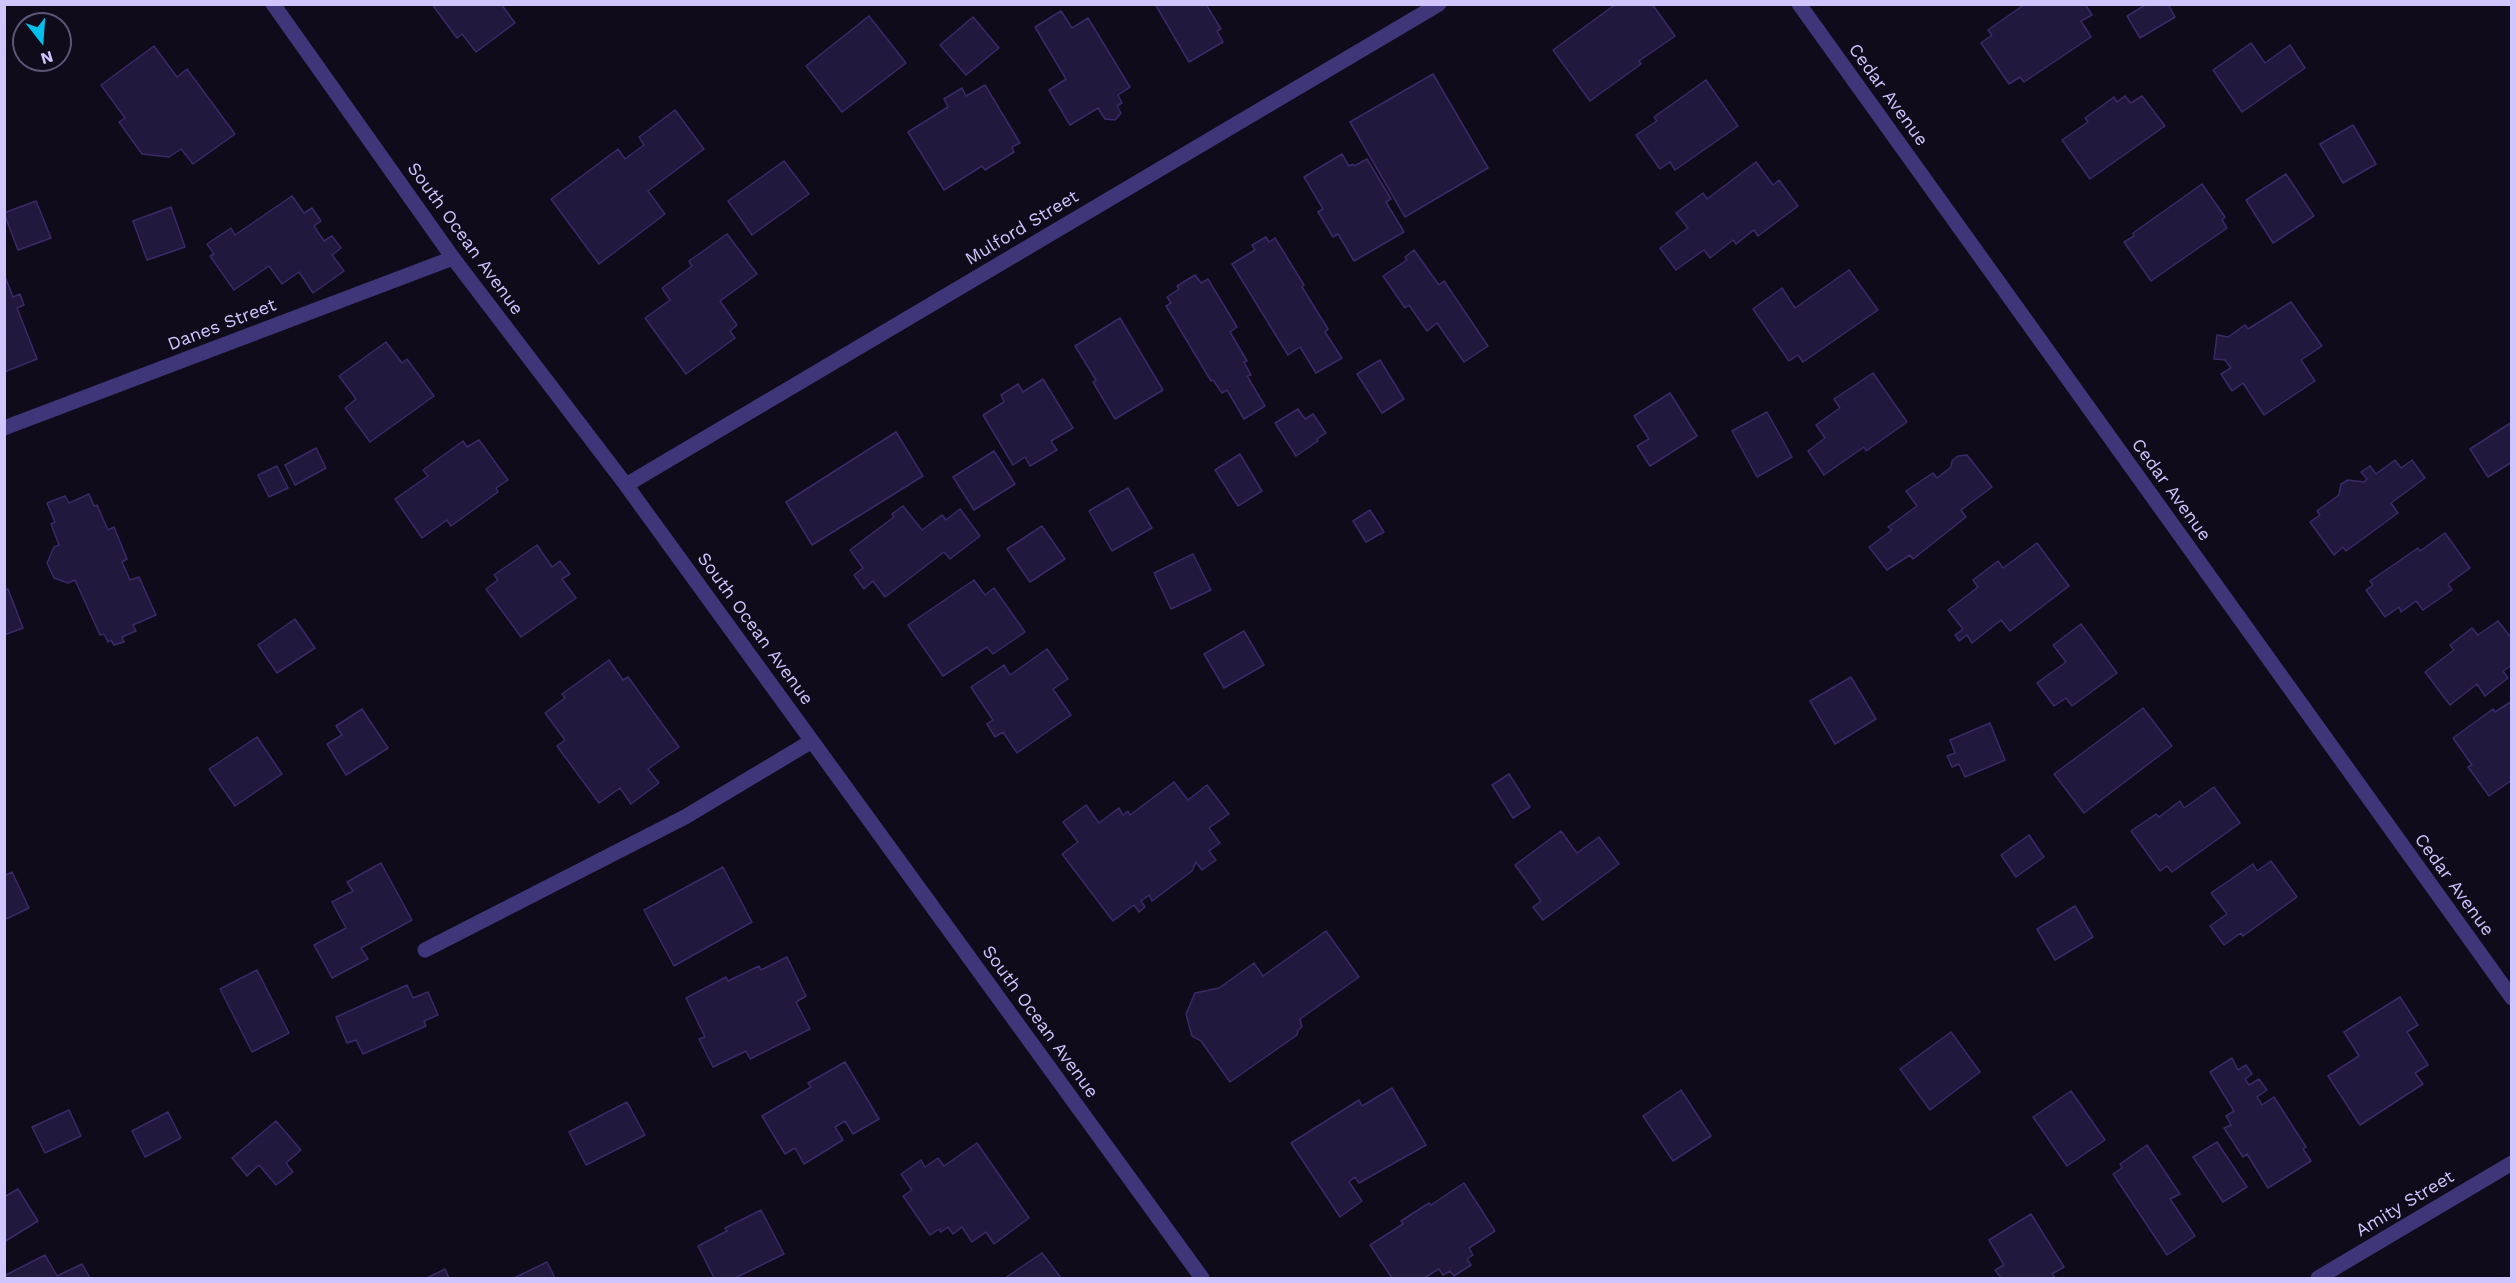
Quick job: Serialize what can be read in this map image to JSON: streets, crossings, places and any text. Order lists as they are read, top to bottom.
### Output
{
  "streets": {
    "street": [
      "Cedar Avenue",
      "Mulford Street",
      "South Ocean Avenue",
      "Danes Street",
      "Amity Street"
    ]
  },
  "crossings": [
    ["Mulford Street", "South Ocean Avenue"],
    ["South Ocean Avenue", "Danes Street"]
  ],
  "north": "bottom"
}
